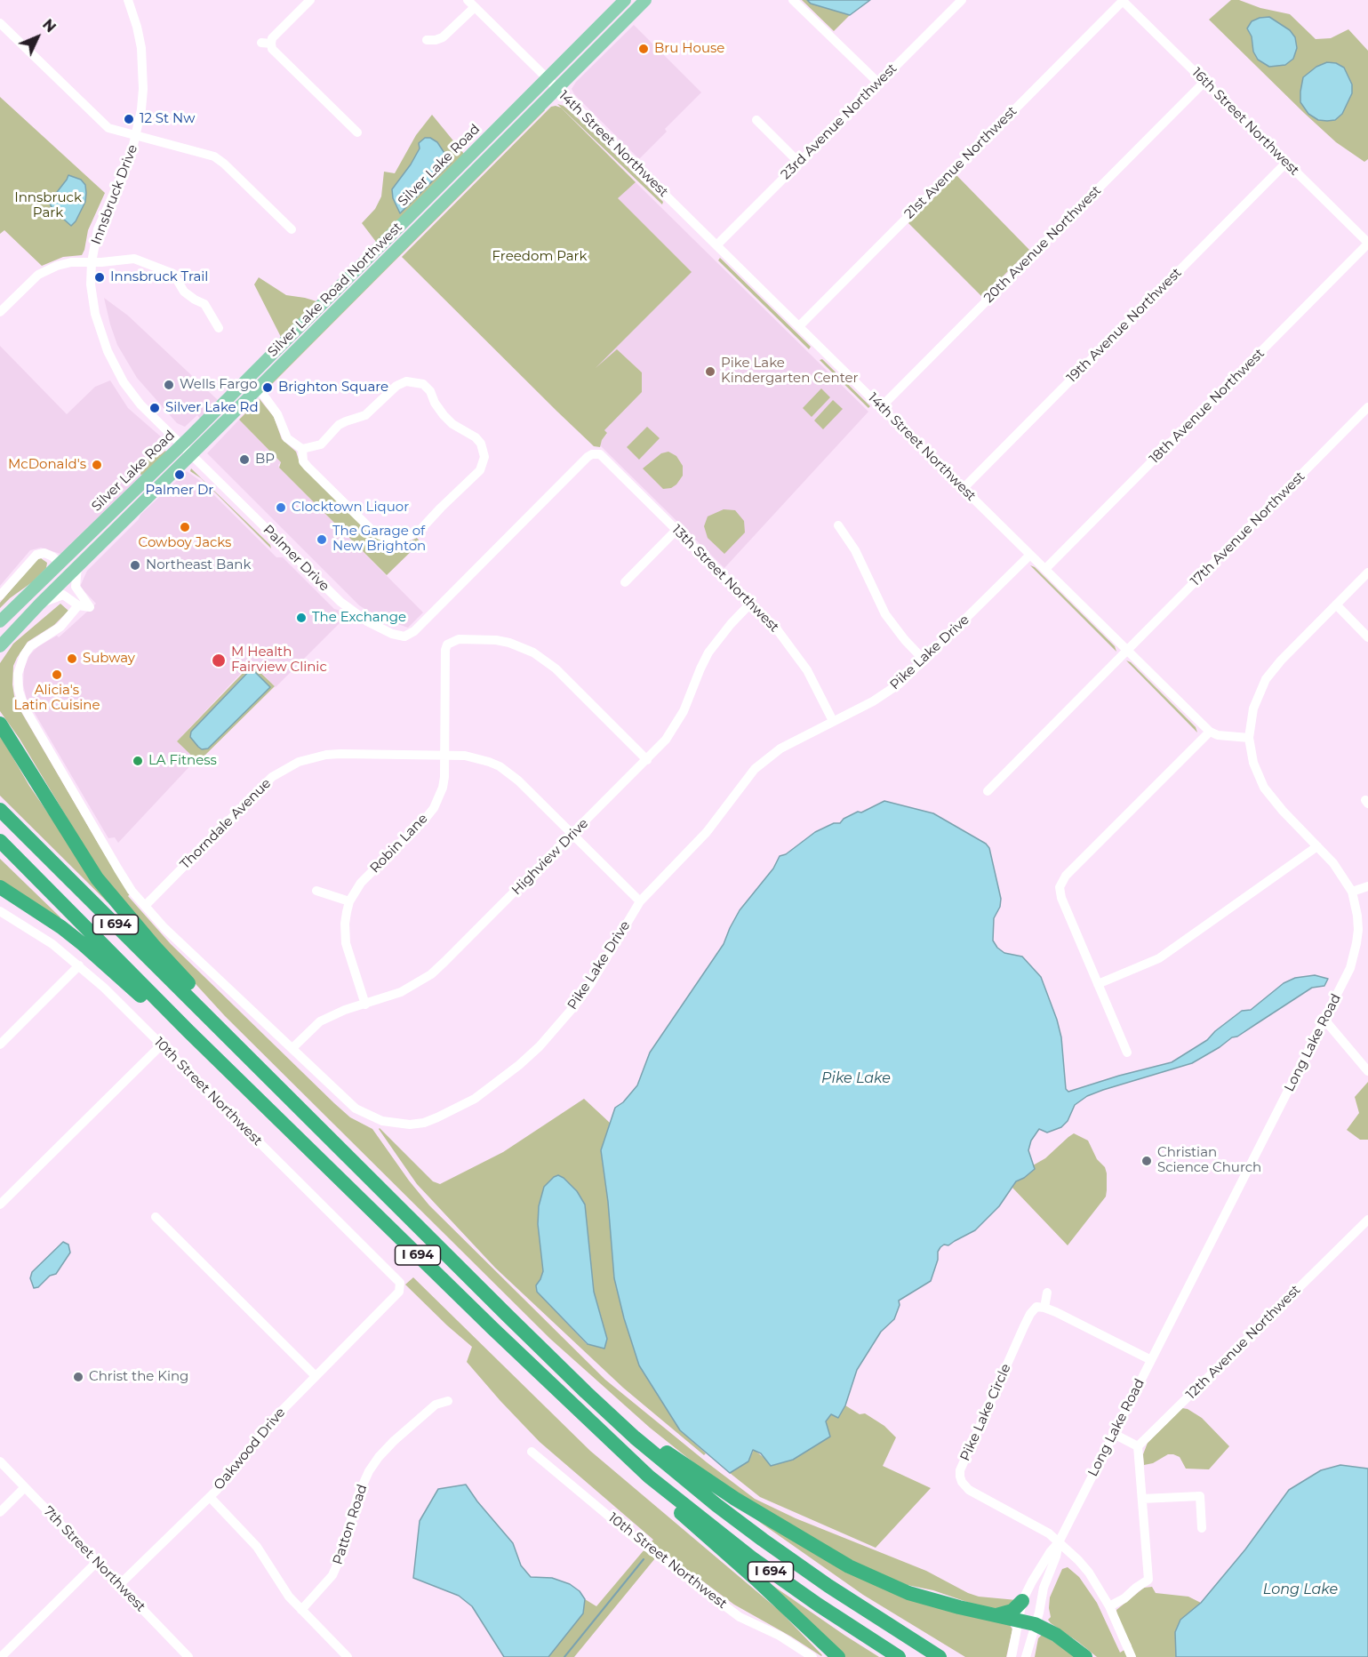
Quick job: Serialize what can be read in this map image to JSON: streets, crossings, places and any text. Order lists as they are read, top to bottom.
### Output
{
  "streets": {
    "highway": ["I 694"],
    "main road": ["Silver Lake Road", "Silver Lake Road Northwest"],
    "street": [
      "23rd Avenue Northwest",
      "16th Street Northwest",
      "14th Street Northwest",
      "21st Avenue Northwest",
      "Innsbruck Drive",
      "20th Avenue Northwest",
      "19th Avenue Northwest",
      "18th Avenue Northwest",
      "17th Avenue Northwest",
      "Palmer Drive",
      "13th Street Northwest",
      "Pike Lake Drive",
      "Thorndale Avenue",
      "Robin Lane",
      "Highview Drive",
      "Long Lake Road",
      "10th Street Northwest",
      "12th Avenue Northwest",
      "Pike Lake Circle",
      "Oakwood Drive",
      "Patton Road",
      "7th Street Northwest"
    ]
  },
  "crossings": [
    ["23rd Avenue Northwest", "14th Street Northwest"],
    ["16th Street Northwest", "21st Avenue Northwest"],
    ["16th Street Northwest", "20th Avenue Northwest"],
    ["16th Street Northwest", "19th Avenue Northwest"],
    ["16th Street Northwest", "18th Avenue Northwest"],
    ["14th Street Northwest", "21st Avenue Northwest"],
    ["14th Street Northwest", "Silver Lake Road"],
    ["14th Street Northwest", "20th Avenue Northwest"],
    ["14th Street Northwest", "Silver Lake Road Northwest"],
    ["14th Street Northwest", "19th Avenue Northwest"],
    ["14th Street Northwest", "18th Avenue Northwest"],
    ["14th Street Northwest", "17th Avenue Northwest"],
    ["14th Street Northwest", "Pike Lake Drive"],
    ["Silver Lake Road", "Innsbruck Drive"],
    ["Innsbruck Drive", "Silver Lake Road Northwest"],
    ["Innsbruck Drive", "Palmer Drive"],
    ["Silver Lake Road Northwest", "Palmer Drive"],
    ["Palmer Drive", "13th Street Northwest"],
    ["13th Street Northwest", "Pike Lake Drive"],
    ["13th Street Northwest", "Highview Drive"],
    ["Pike Lake Drive", "Thorndale Avenue"],
    ["Pike Lake Drive", "Highview Drive"],
    ["Thorndale Avenue", "Robin Lane"],
    ["Thorndale Avenue", "Highview Drive"],
    ["Robin Lane", "Highview Drive"],
    ["Long Lake Road", "Pike Lake Circle"],
    ["10th Street Northwest", "Oakwood Drive"],
    ["Oakwood Drive", "7th Street Northwest"]
  ],
  "water": ["Pike Lake", "Long Lake"],
  "parks": ["Innsbruck Park", "Freedom Park"],
  "places": [
    "Bru House",
    "12 St Nw",
    "Innsbruck Trail",
    "Pike Lake Kindergarten Center",
    "Wells Fargo",
    "Brighton Square",
    "Silver Lake Rd",
    "BP",
    "McDonald's",
    "Palmer Dr",
    "Clocktown Liquor",
    "Cowboy Jacks",
    "The Garage of New Brighton",
    "Northeast Bank",
    "The Exchange",
    "Subway",
    "M Health Fairview Clinic",
    "Alicia's Latin Cuisine",
    "LA Fitness",
    "Christian Science Church",
    "Christ the King"
  ],
  "north": "top right"
}
